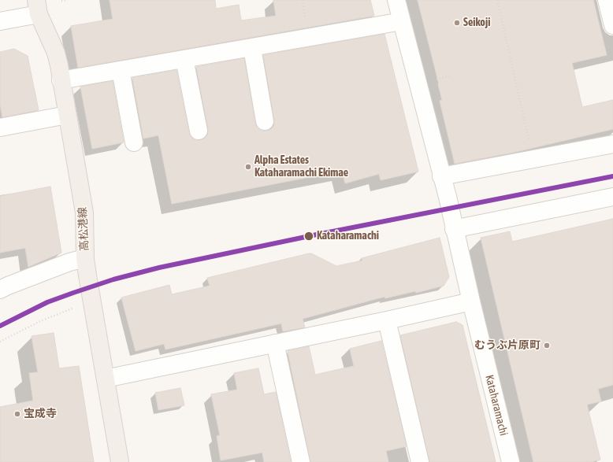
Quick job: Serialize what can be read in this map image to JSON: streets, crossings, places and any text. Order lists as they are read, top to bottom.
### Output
{
  "streets": {
    "main road": ["高松港線"],
    "street": ["Kataharamachi"]
  },
  "places": [
    "Seikoji",
    "Alpha Estates Kataharamachi Ekimae",
    "Kataharamachi",
    "むうぶ片原町",
    "宝成寺"
  ]
}
